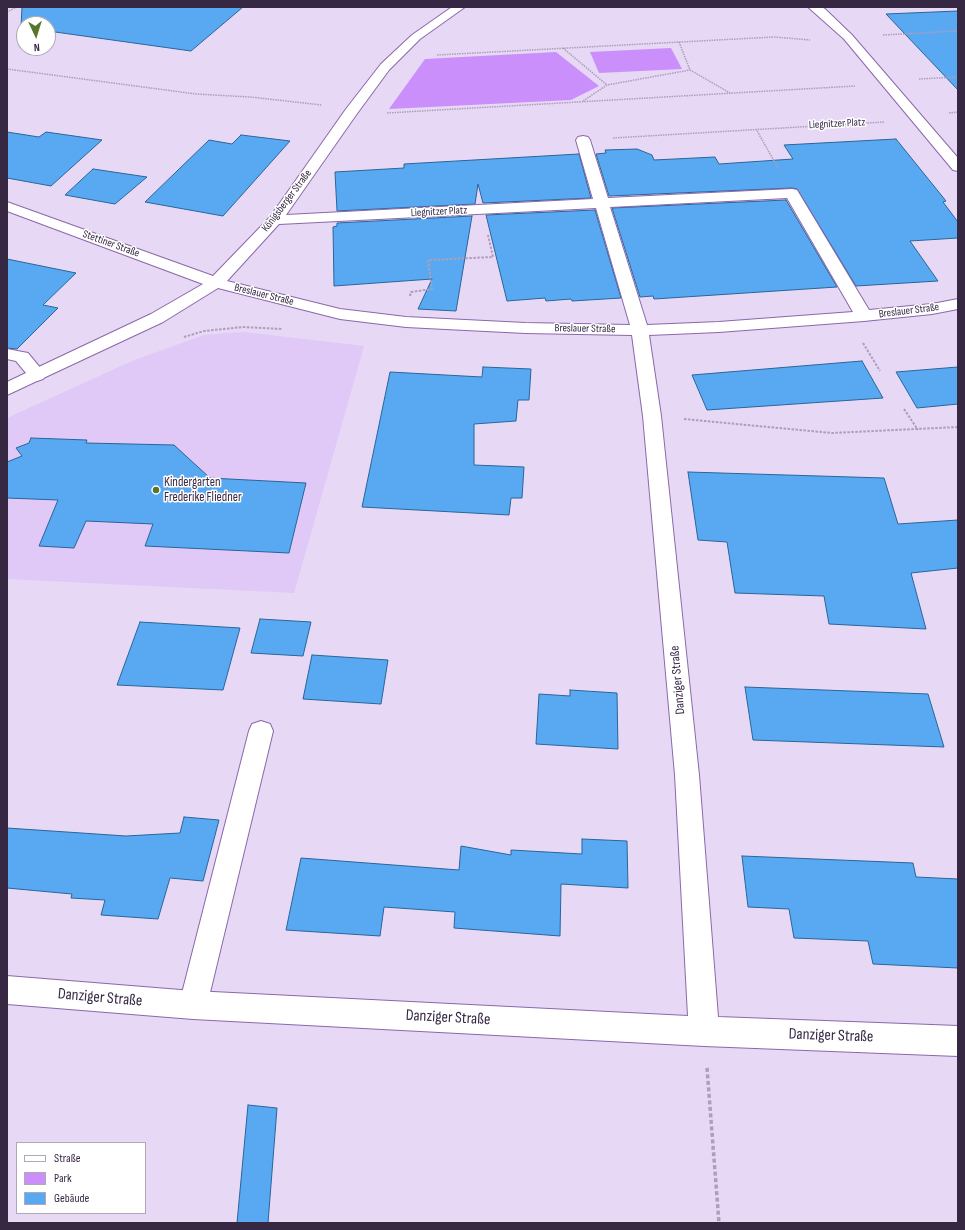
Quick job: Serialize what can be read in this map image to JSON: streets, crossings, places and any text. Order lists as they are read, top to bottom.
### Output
{
  "streets": {
    "street": [
      "Liegnitzer Platz",
      "Königsberger Straße",
      "Stettiner Straße",
      "Breslauer Straße",
      "Danziger Straße"
    ]
  },
  "crossings": [
    ["Liegnitzer Platz", "Königsberger Straße"],
    ["Königsberger Straße", "Stettiner Straße"],
    ["Königsberger Straße", "Breslauer Straße"],
    ["Stettiner Straße", "Breslauer Straße"],
    ["Breslauer Straße", "Danziger Straße"]
  ],
  "places": ["Kindergarten Frederike Fliedner"],
  "legend": ["Straße", "Park", "Gebäude"],
  "north": "bottom"
}
